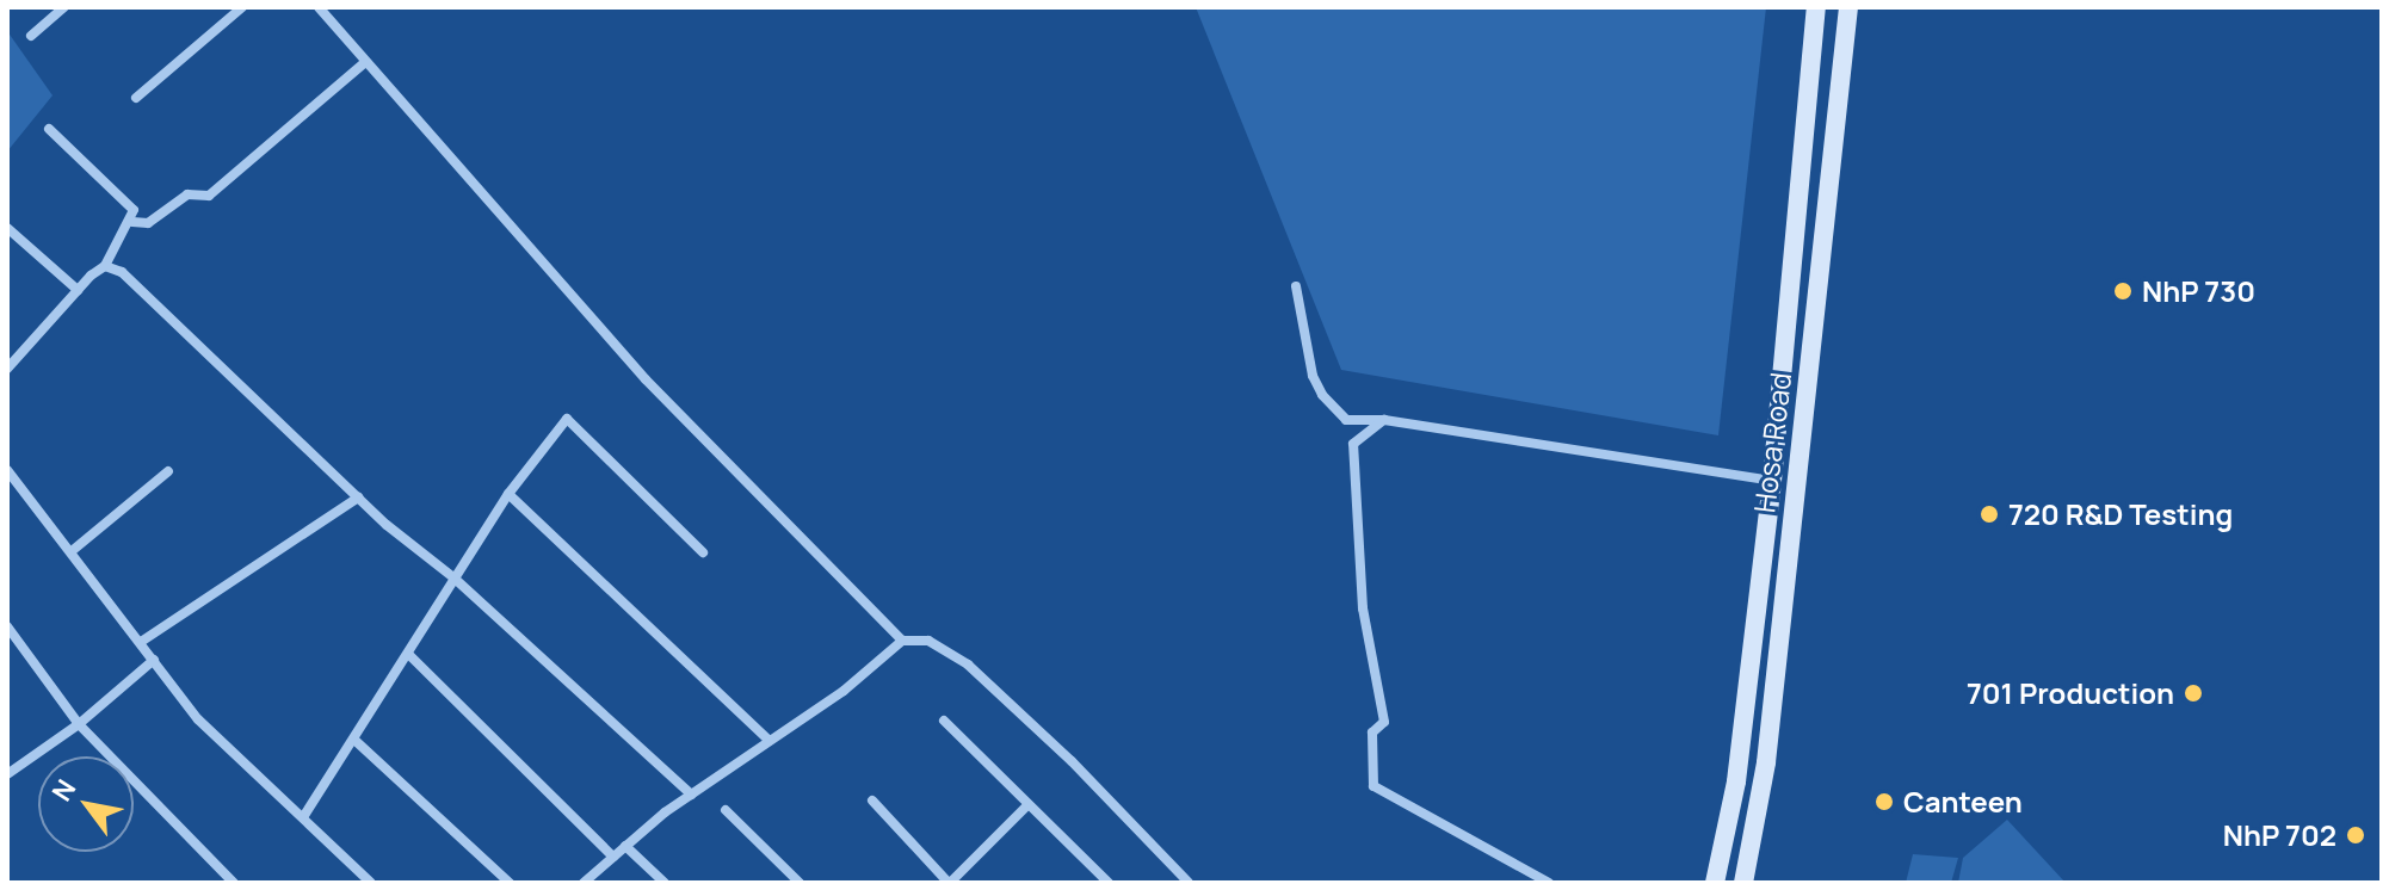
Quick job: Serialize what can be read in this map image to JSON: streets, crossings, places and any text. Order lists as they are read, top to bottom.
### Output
{
  "streets": {
    "main road": ["Hosa Road"]
  },
  "places": [
    "NhP 730",
    "720 R&D Testing",
    "701 Production",
    "Canteen",
    "NhP 702"
  ],
  "north": "top left"
}
